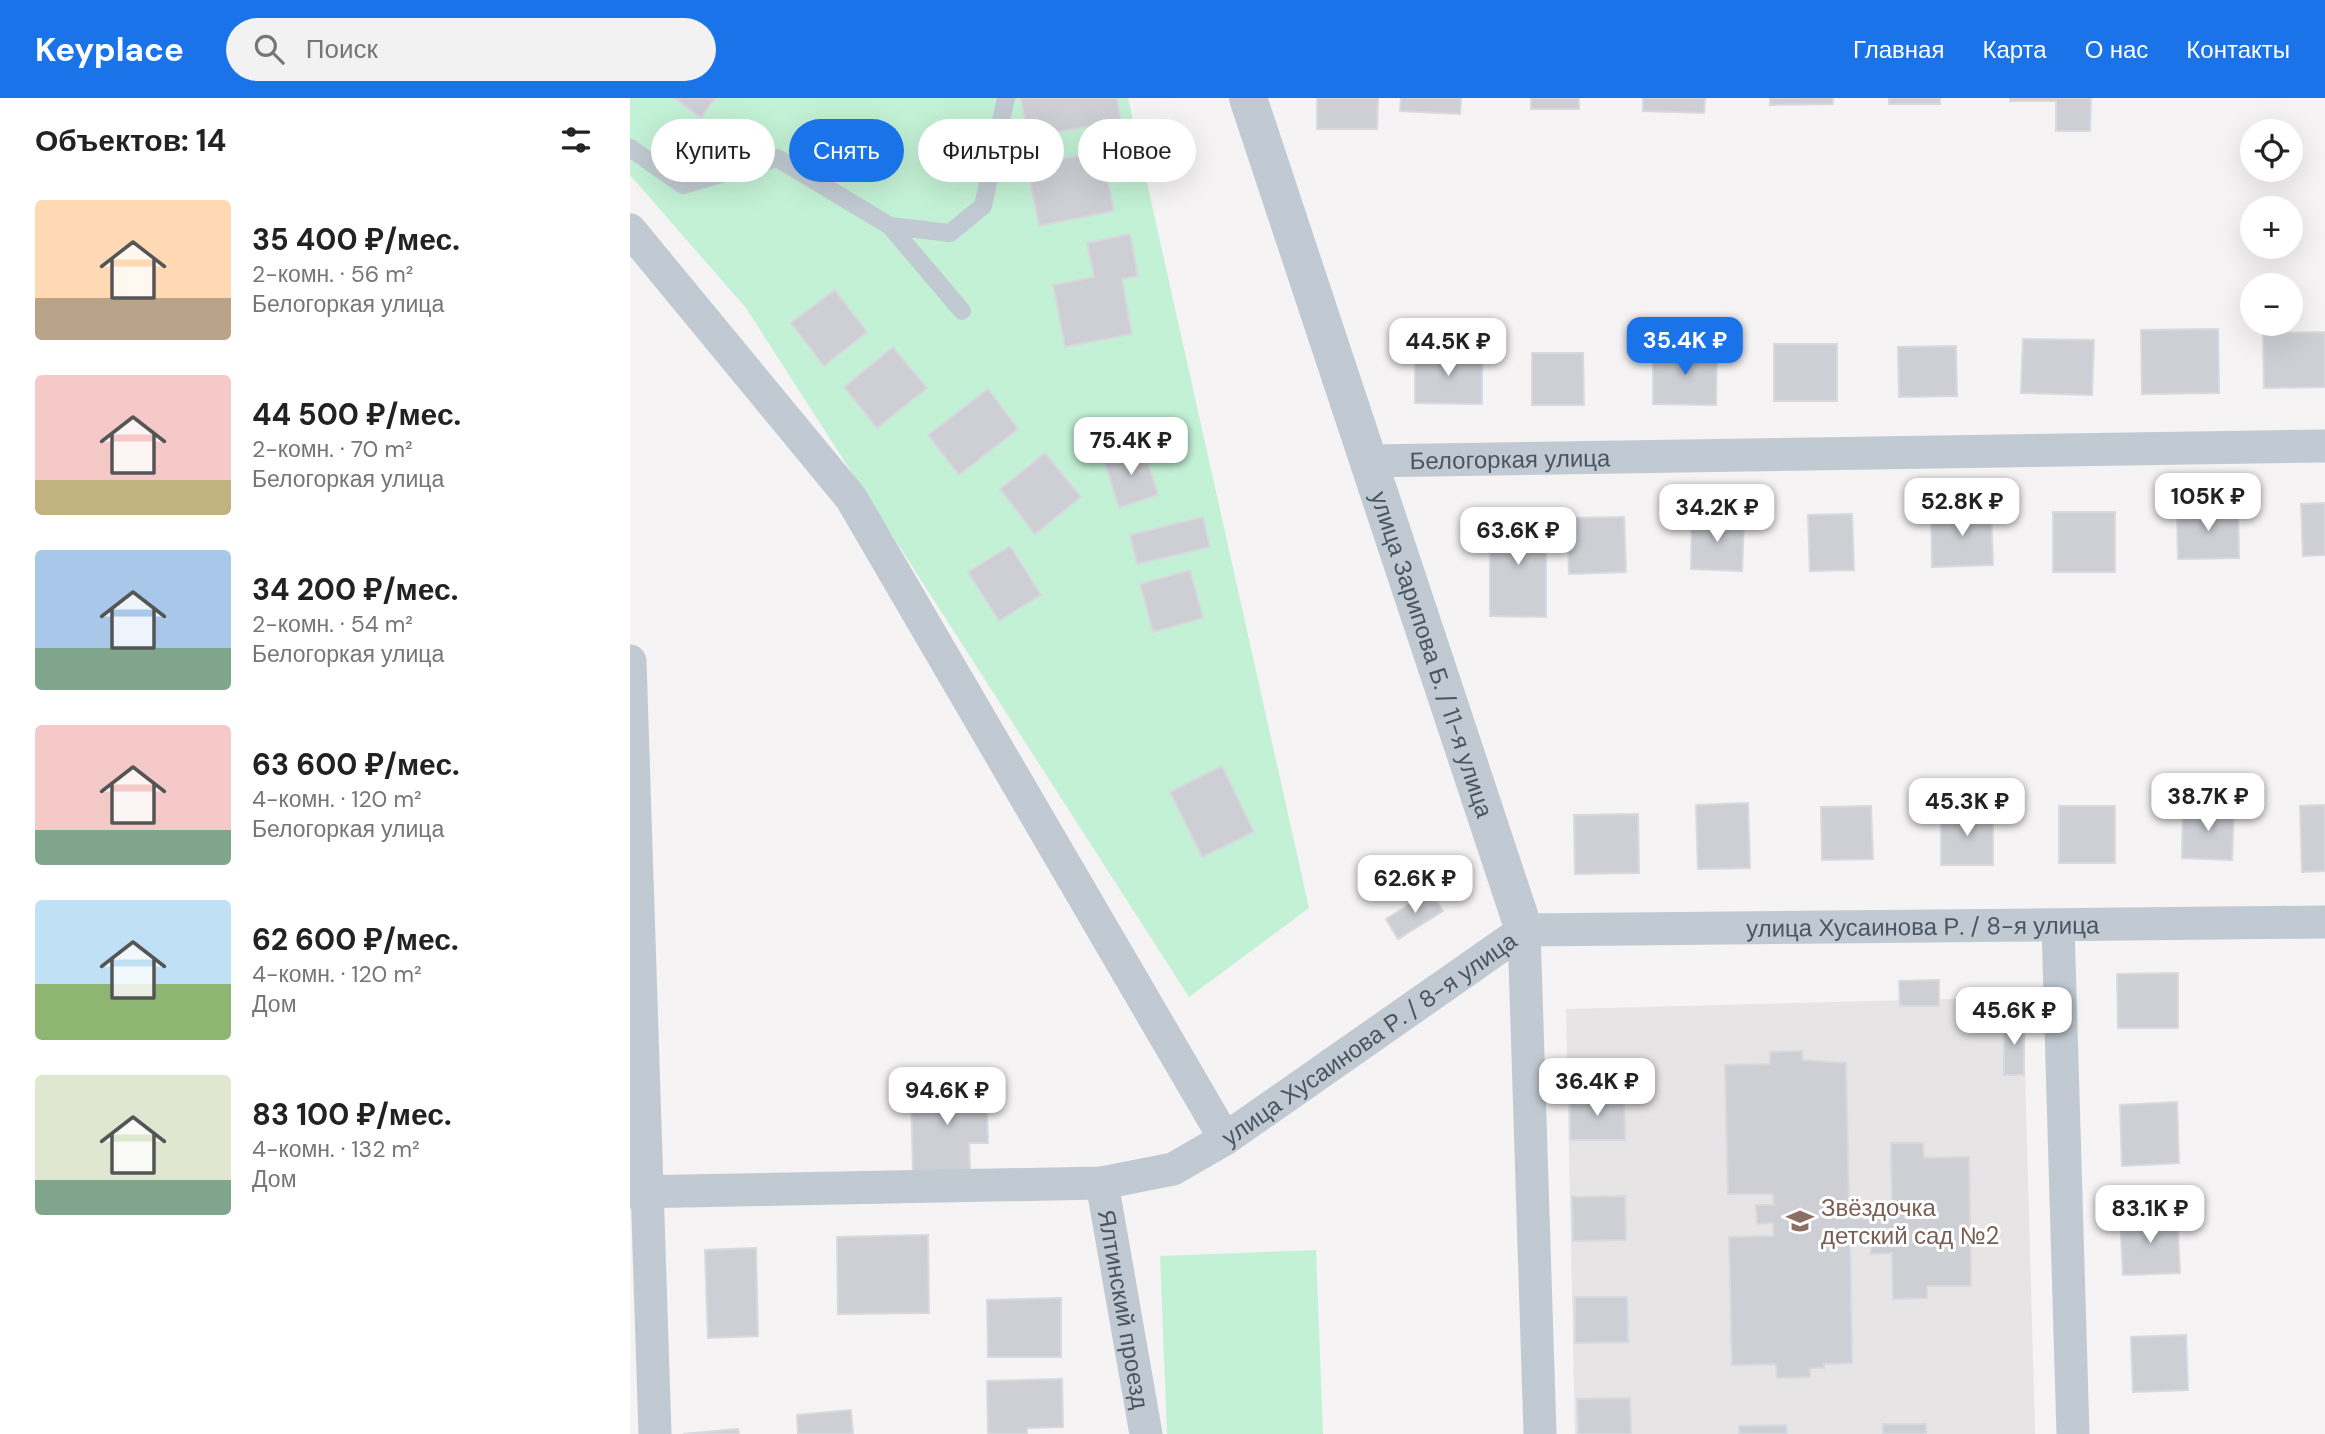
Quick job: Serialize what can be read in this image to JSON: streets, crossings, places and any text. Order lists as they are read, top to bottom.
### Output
{
  "streets": {
    "street": [
      "Белогоркая улица",
      "улица Зарипова Б. / 11-я улица",
      "улица Хусаинова Р. / 8-я улица",
      "Ялтинский проезд"
    ]
  },
  "crossings": [
    ["Белогоркая улица", "улица Зарипова Б. / 11-я улица"],
    ["улица Зарипова Б. / 11-я улица", "улица Хусаинова Р. / 8-я улица"],
    ["улица Хусаинова Р. / 8-я улица", "Ялтинский проезд"]
  ],
  "places": {
    "school or university": ["Звёздочка детский сад №2"]
  },
  "page": {
    "header": "Keyplace",
    "search": "Поиск",
    "nav": [
      "Главная",
      "Карта",
      "О нас",
      "Контакты"
    ],
    "heading": "Объектов: 14",
    "map_buttons": ["+", "−"],
    "chip": [
      "Купить",
      "Снять",
      "Фильтры",
      "Новое"
    ],
    "list": [
      {
        "name": "35 400 ₽/мес.",
        "note": "2-комн. · 56 m² · Белогоркая улица"
      },
      {
        "name": "44 500 ₽/мес.",
        "note": "2-комн. · 70 m² · Белогоркая улица"
      },
      {
        "name": "34 200 ₽/мес.",
        "note": "2-комн. · 54 m² · Белогоркая улица"
      },
      {
        "name": "63 600 ₽/мес.",
        "note": "4-комн. · 120 m² · Белогоркая улица"
      },
      {
        "name": "62 600 ₽/мес.",
        "note": "4-комн. · 120 m² · Дом"
      },
      {
        "name": "83 100 ₽/мес.",
        "note": "4-комн. · 132 m² · Дом"
      }
    ],
    "price": [
      "35.4K ₽",
      "44.5K ₽",
      "75.4K ₽",
      "105K ₽",
      "52.8K ₽",
      "34.2K ₽",
      "63.6K ₽",
      "38.7K ₽",
      "45.3K ₽",
      "62.6K ₽",
      "45.6K ₽",
      "36.4K ₽",
      "94.6K ₽",
      "83.1K ₽"
    ]
  }
}
